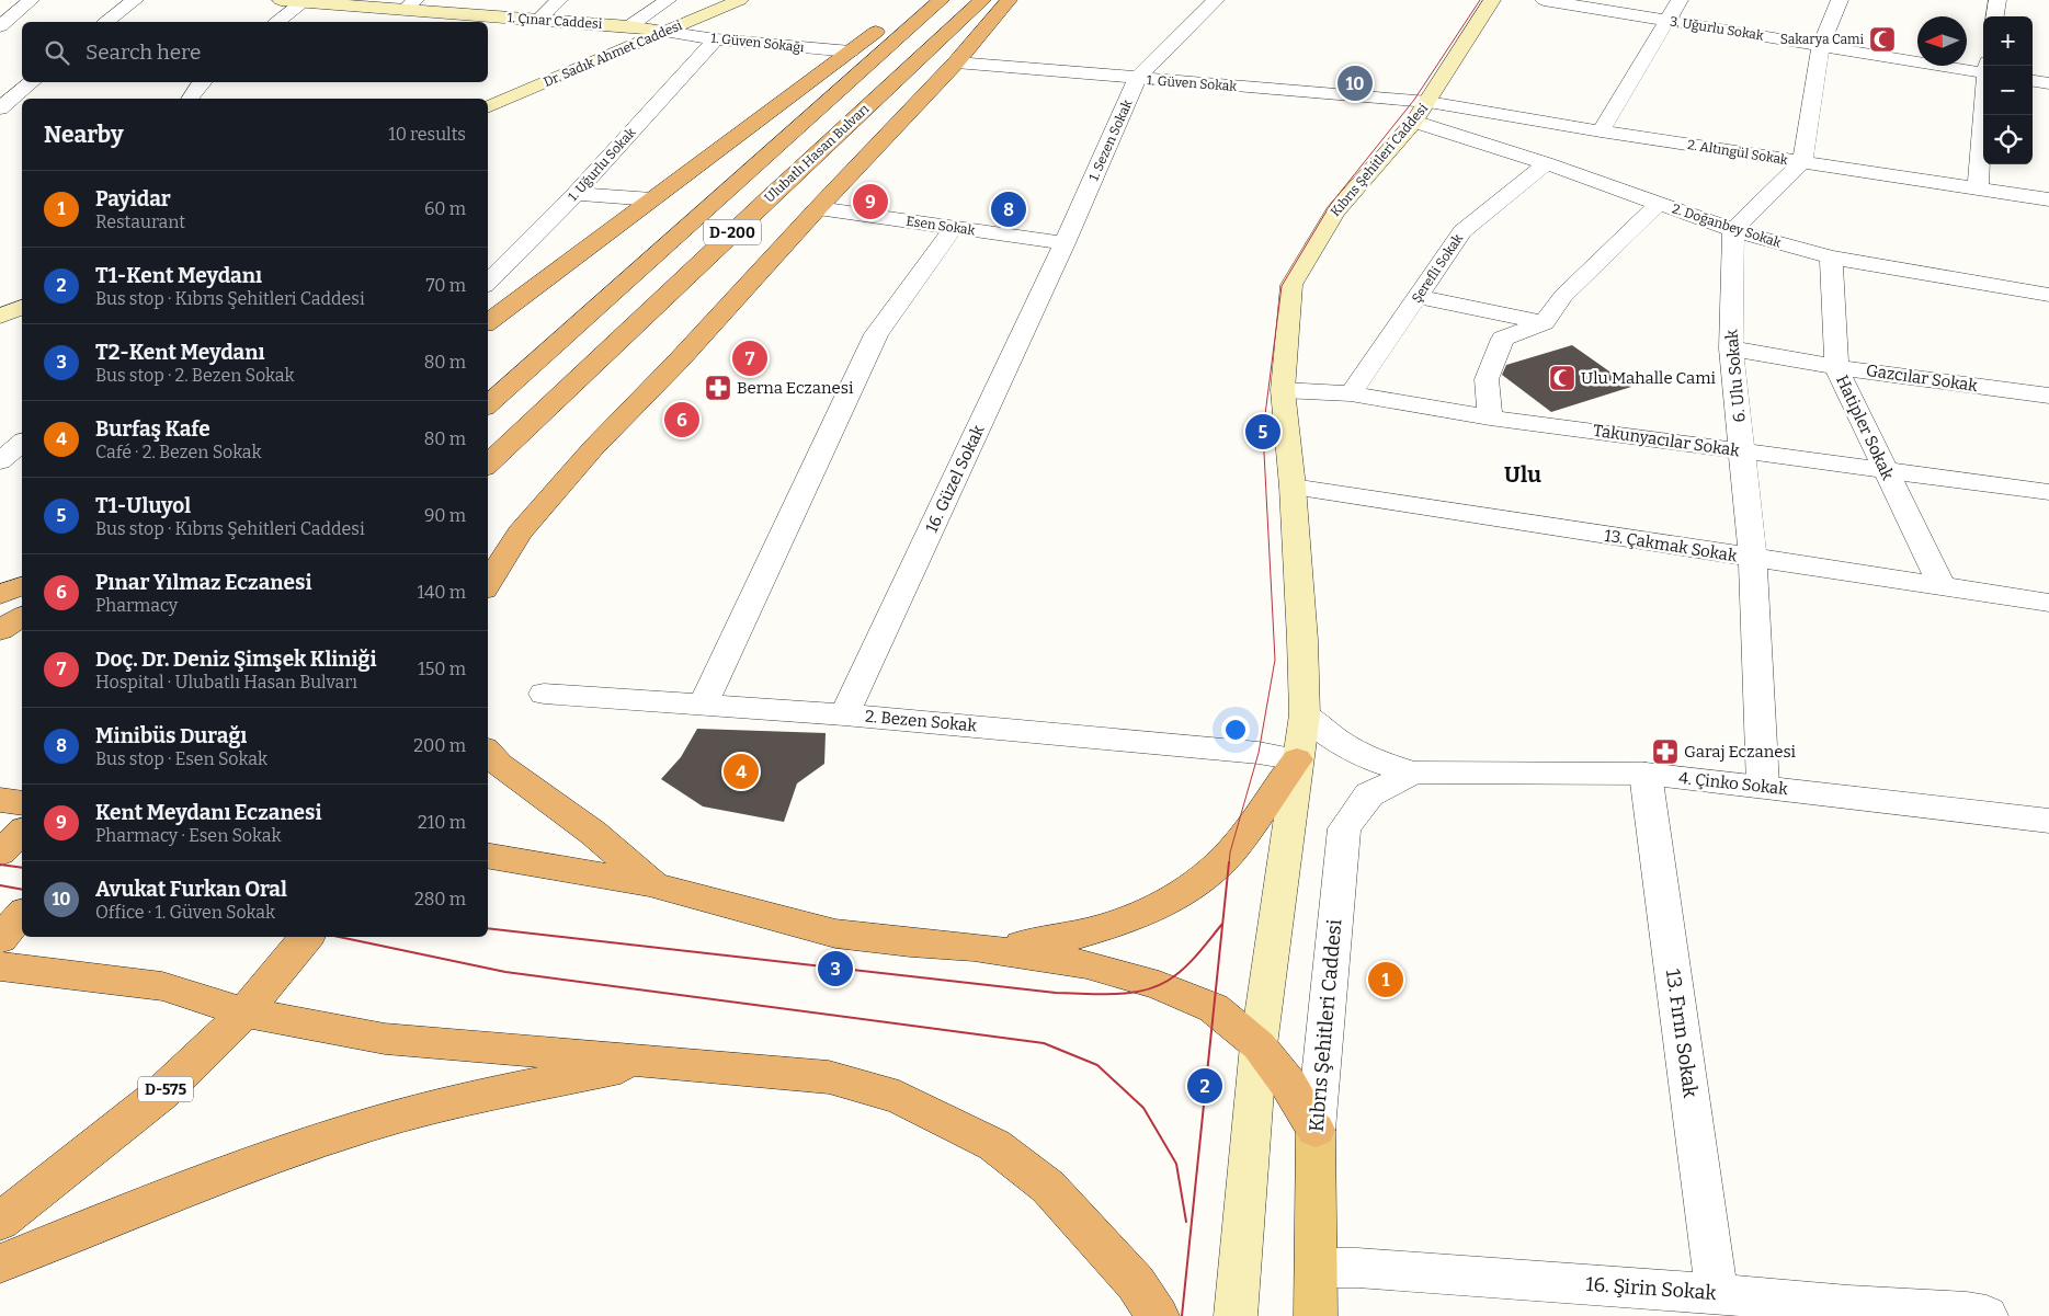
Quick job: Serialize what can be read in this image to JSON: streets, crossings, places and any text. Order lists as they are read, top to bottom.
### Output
{
  "streets": {
    "highway": ["Ulubatlı Hasan Bulvarı", "D-200", "D-575"],
    "main road": ["1. Çınar Caddesi", "Dr. Sadık Ahmet Caddesi", "Kıbrıs Şehitleri Caddesi"],
    "street": [
      "3. Uğurlu Sokak",
      "1. Güven Sokağı",
      "1. Güven Sokak",
      "1. Sezen Sokak",
      "2. Altıngül Sokak",
      "1. Uğurlu Sokak",
      "Esen Sokak",
      "2. Doğanbey Sokak",
      "Şerefli Sokak",
      "6. Ulu Sokak",
      "Gazcılar Sokak",
      "Hatipler Sokak",
      "Takunyacılar Sokak",
      "16. Güzel Sokak",
      "13. Çakmak Sokak",
      "2. Bezen Sokak",
      "4. Çinko Sokak",
      "13. Fırın Sokak",
      "16. Şirin Sokak"
    ]
  },
  "crossings": [
    ["1. Çınar Caddesi", "1. Güven Sokağı"],
    ["1. Çınar Caddesi", "Dr. Sadık Ahmet Caddesi"],
    ["1. Güven Sokağı", "Dr. Sadık Ahmet Caddesi"],
    ["1. Güven Sokağı", "1. Uğurlu Sokak"],
    ["1. Güven Sokak", "1. Sezen Sokak"],
    ["1. Güven Sokak", "2. Altıngül Sokak"],
    ["1. Güven Sokak", "Kıbrıs Şehitleri Caddesi"],
    ["1. Sezen Sokak", "Esen Sokak"],
    ["1. Sezen Sokak", "16. Güzel Sokak"],
    ["2. Altıngül Sokak", "Kıbrıs Şehitleri Caddesi"],
    ["Kıbrıs Şehitleri Caddesi", "2. Doğanbey Sokak"],
    ["Kıbrıs Şehitleri Caddesi", "Takunyacılar Sokak"],
    ["Kıbrıs Şehitleri Caddesi", "13. Çakmak Sokak"],
    ["Kıbrıs Şehitleri Caddesi", "2. Bezen Sokak"],
    ["Kıbrıs Şehitleri Caddesi", "4. Çinko Sokak"],
    ["Kıbrıs Şehitleri Caddesi", "16. Şirin Sokak"],
    ["Esen Sokak", "16. Güzel Sokak"],
    ["2. Doğanbey Sokak", "Şerefli Sokak"],
    ["2. Doğanbey Sokak", "6. Ulu Sokak"],
    ["2. Doğanbey Sokak", "Hatipler Sokak"],
    ["Şerefli Sokak", "Takunyacılar Sokak"],
    ["6. Ulu Sokak", "Gazcılar Sokak"],
    ["6. Ulu Sokak", "Takunyacılar Sokak"],
    ["6. Ulu Sokak", "13. Çakmak Sokak"],
    ["6. Ulu Sokak", "4. Çinko Sokak"],
    ["Gazcılar Sokak", "Hatipler Sokak"],
    ["Hatipler Sokak", "Takunyacılar Sokak"],
    ["Hatipler Sokak", "13. Çakmak Sokak"],
    ["16. Güzel Sokak", "2. Bezen Sokak"],
    ["4. Çinko Sokak", "13. Fırın Sokak"],
    ["13. Fırın Sokak", "16. Şirin Sokak"]
  ],
  "districts": ["Ulu"],
  "places": {
    "mosque": ["Sakarya Cami", "Ulu Mahalle Cami"],
    "pharmacy": ["Berna Eczanesi", "Garaj Eczanesi"]
  },
  "north": "left",
  "page": {
    "map_buttons": ["+", "−"],
    "search": "Search here",
    "pins": [
      "10",
      "9",
      "8",
      "7",
      "6",
      "5",
      "4",
      "3",
      "1",
      "2"
    ],
    "heading": ["Nearby", "10 results"],
    "list": [
      {
        "mark": "1",
        "name": "Payidar",
        "note": "Restaurant",
        "value": "60 m"
      },
      {
        "mark": "2",
        "name": "T1-Kent Meydanı",
        "note": "Bus stop · Kıbrıs Şehitleri Caddesi",
        "value": "70 m"
      },
      {
        "mark": "3",
        "name": "T2-Kent Meydanı",
        "note": "Bus stop · 2. Bezen Sokak",
        "value": "80 m"
      },
      {
        "mark": "4",
        "name": "Burfaş Kafe",
        "note": "Café · 2. Bezen Sokak",
        "value": "80 m"
      },
      {
        "mark": "5",
        "name": "T1-Uluyol",
        "note": "Bus stop · Kıbrıs Şehitleri Caddesi",
        "value": "90 m"
      },
      {
        "mark": "6",
        "name": "Pınar Yılmaz Eczanesi",
        "note": "Pharmacy",
        "value": "140 m"
      },
      {
        "mark": "7",
        "name": "Doç. Dr. Deniz Şimşek Kliniği",
        "note": "Hospital · Ulubatlı Hasan Bulvarı",
        "value": "150 m"
      },
      {
        "mark": "8",
        "name": "Minibüs Durağı",
        "note": "Bus stop · Esen Sokak",
        "value": "200 m"
      },
      {
        "mark": "9",
        "name": "Kent Meydanı Eczanesi",
        "note": "Pharmacy · Esen Sokak",
        "value": "210 m"
      },
      {
        "mark": "10",
        "name": "Avukat Furkan Oral",
        "note": "Office · 1. Güven Sokak",
        "value": "280 m"
      }
    ]
  }
}
